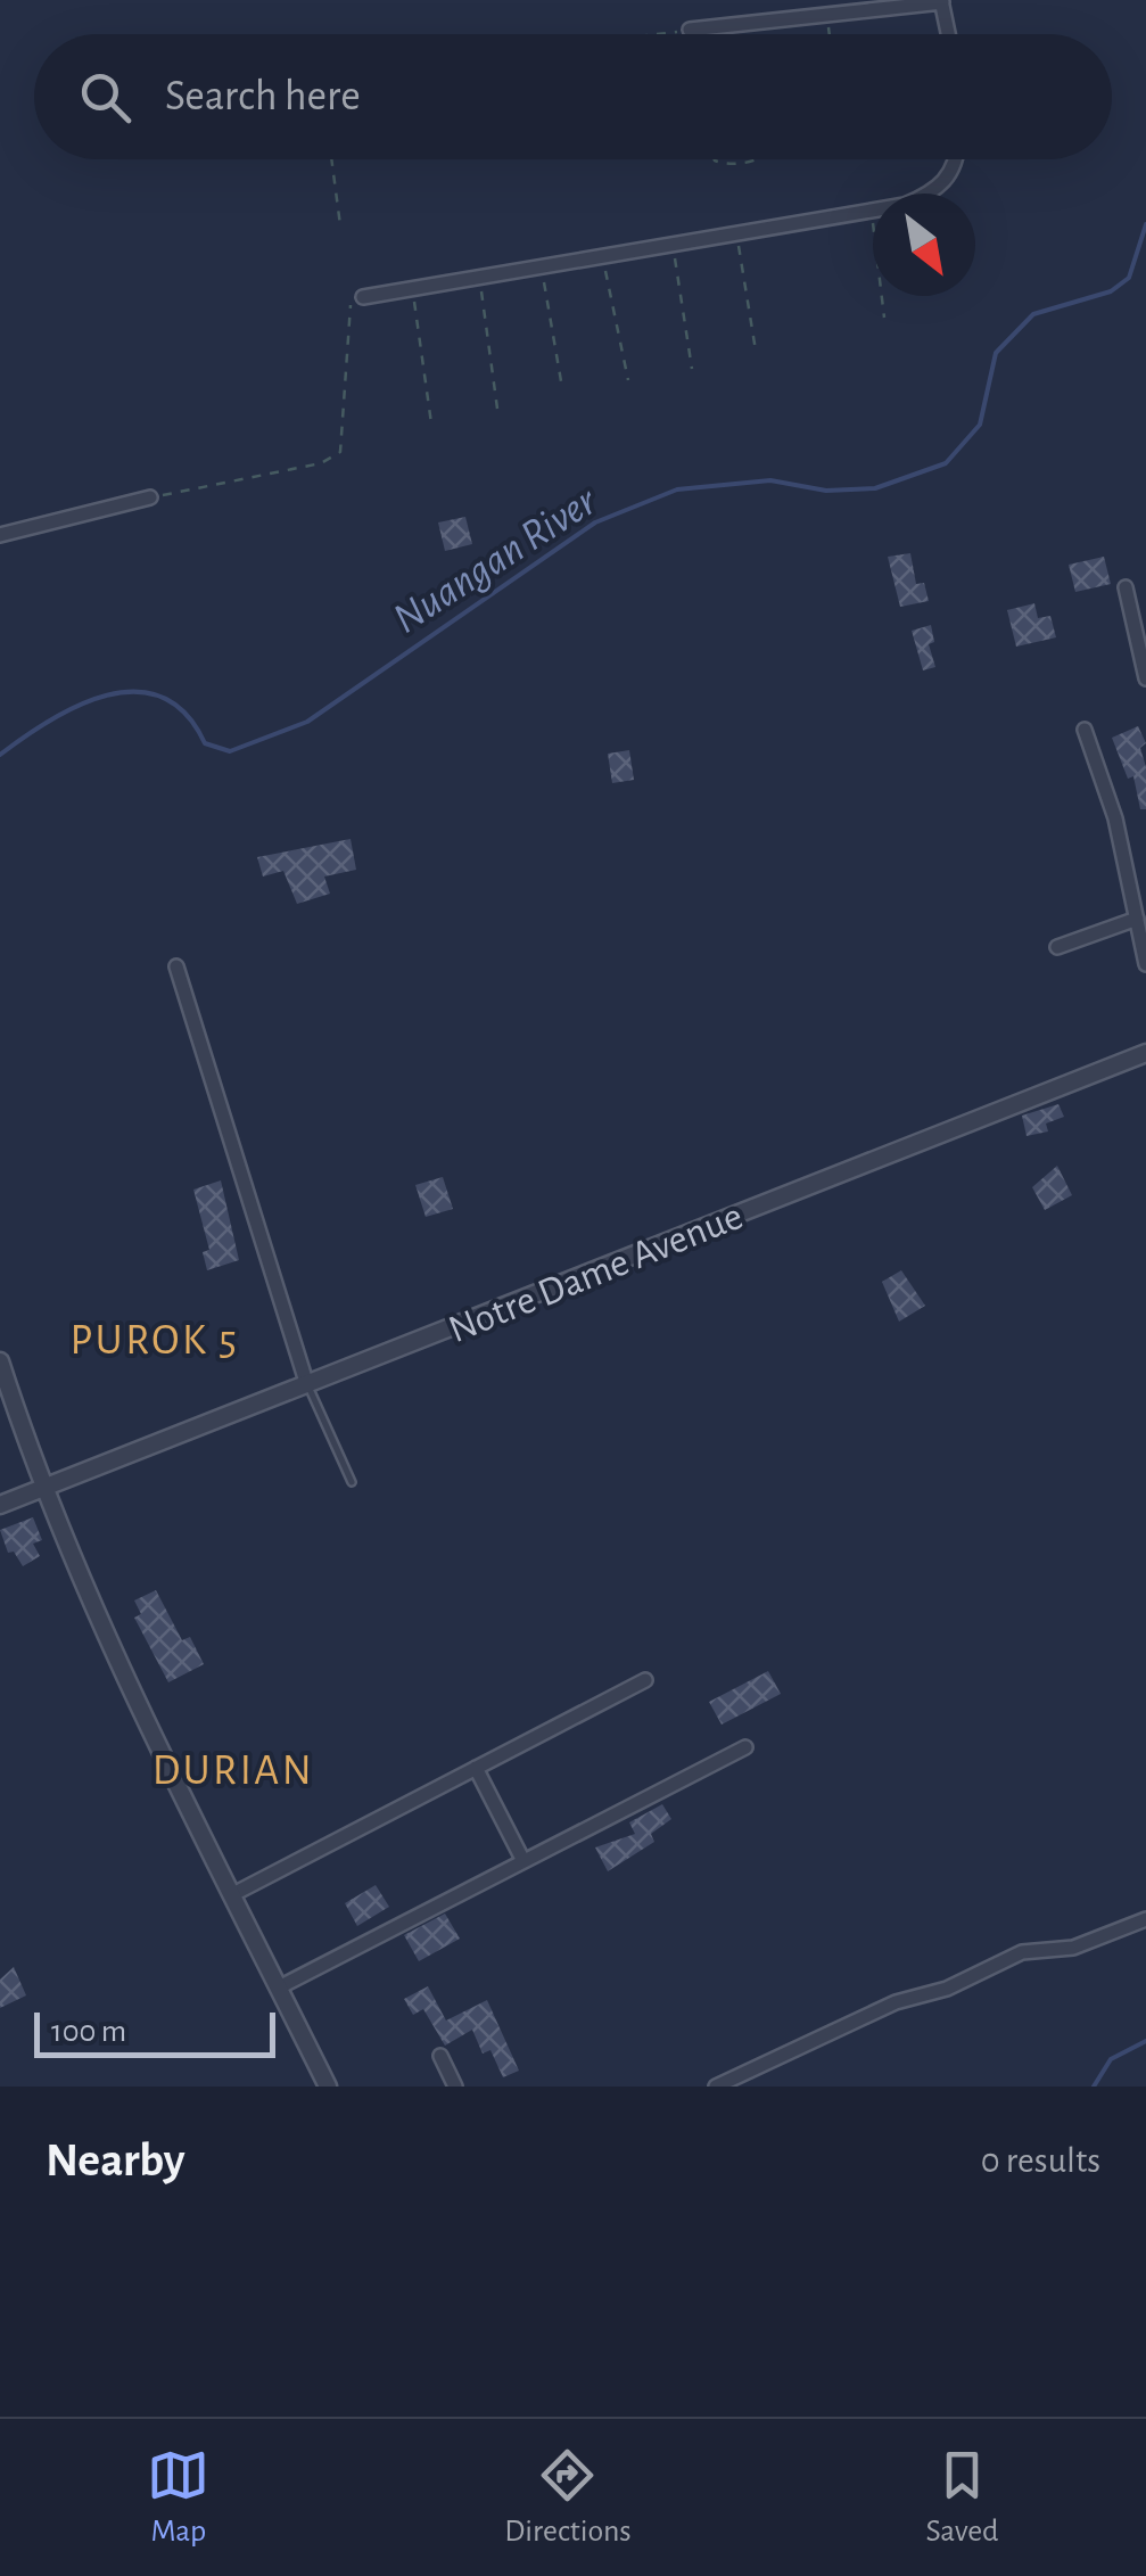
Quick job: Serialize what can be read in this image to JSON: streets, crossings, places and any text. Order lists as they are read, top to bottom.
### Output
{
  "streets": {
    "street": ["Notre Dame Avenue"]
  },
  "districts": ["PUROK 5", "DURIAN"],
  "water": ["Nuangan River"],
  "scale_bar": "100 m",
  "north": "bottom right",
  "page": {
    "search": "Search here",
    "scale": "100 m",
    "heading": ["Nearby", "0 results"],
    "nav": ["Map", "Directions", "Saved"]
  }
}
